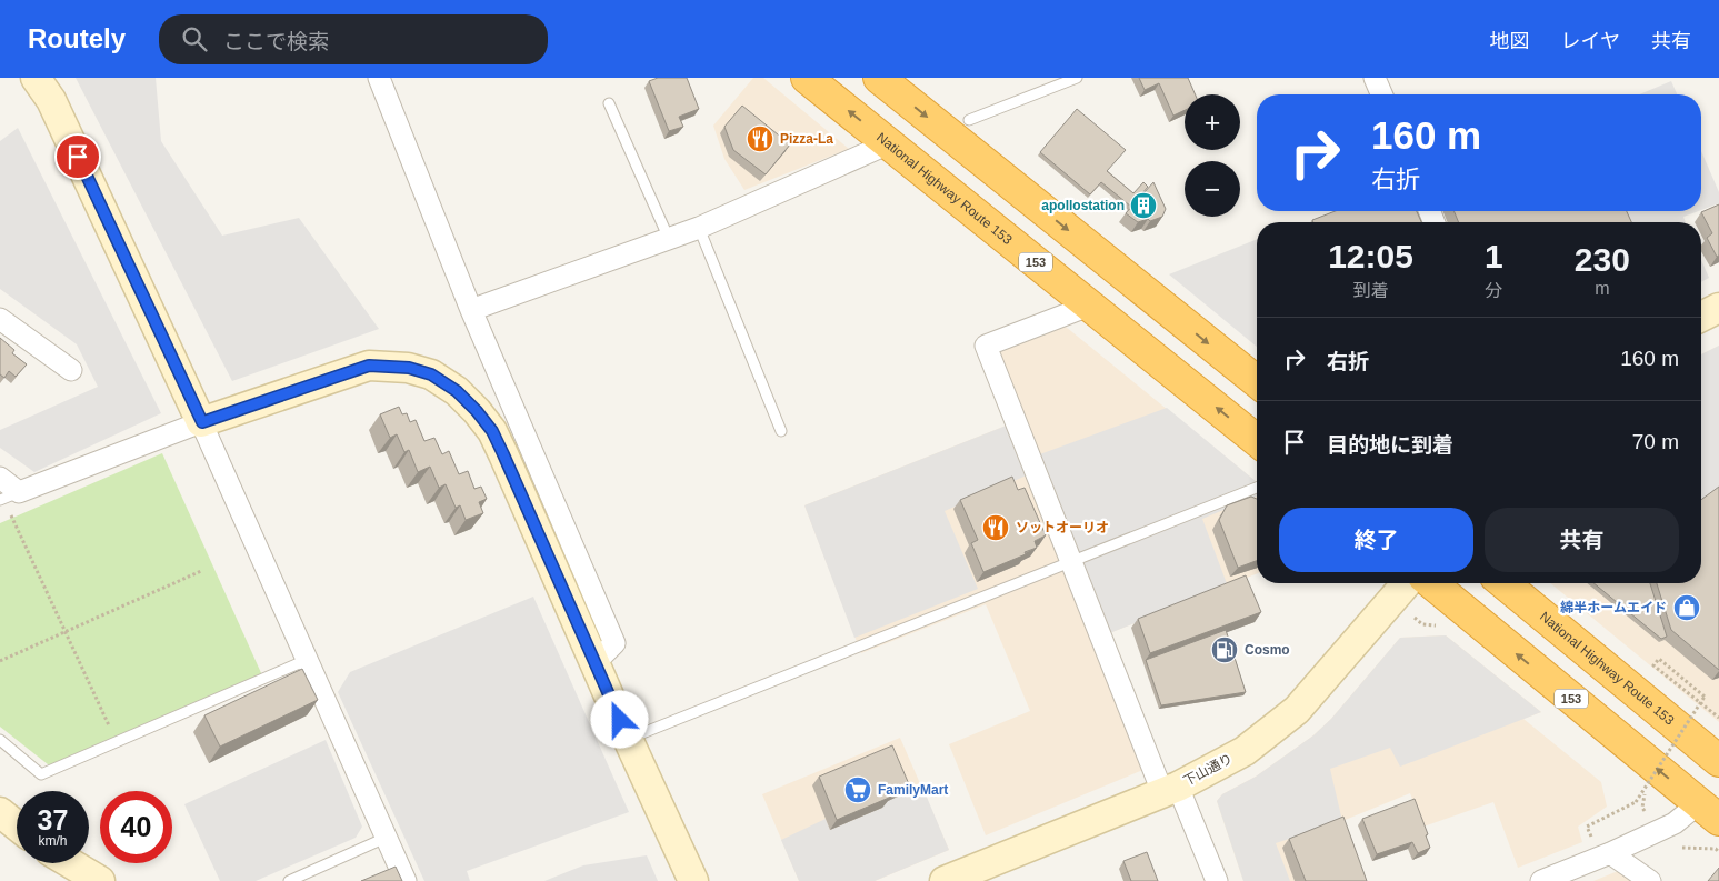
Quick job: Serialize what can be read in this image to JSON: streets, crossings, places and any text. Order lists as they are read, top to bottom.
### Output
{
  "streets": {
    "highway": ["National Highway Route 153", "153"],
    "street": ["下山通り"]
  },
  "places": {
    "restaurant": ["Pizza-La", "ソットオーリオ"],
    "building": ["apollostation"],
    "shop": ["綿半ホームエイド"],
    "fuel station": ["Cosmo"],
    "supermarket": ["FamilyMart"]
  },
  "page": {
    "header": "Routely",
    "search": "ここで検索",
    "nav": ["地図", "レイヤ", "共有"],
    "map_buttons": ["+", "−"],
    "turn": ["160 m", "右折"],
    "eta": [
      "12:05",
      "到着",
      "1",
      "分",
      "230",
      "m"
    ],
    "list": [
      {
        "name": "右折",
        "value": "160 m"
      },
      {
        "name": "目的地に到着",
        "value": "70 m"
      }
    ],
    "buttons": ["終了", "共有"],
    "speed": "37 km/h",
    "limit": "40"
  }
}
